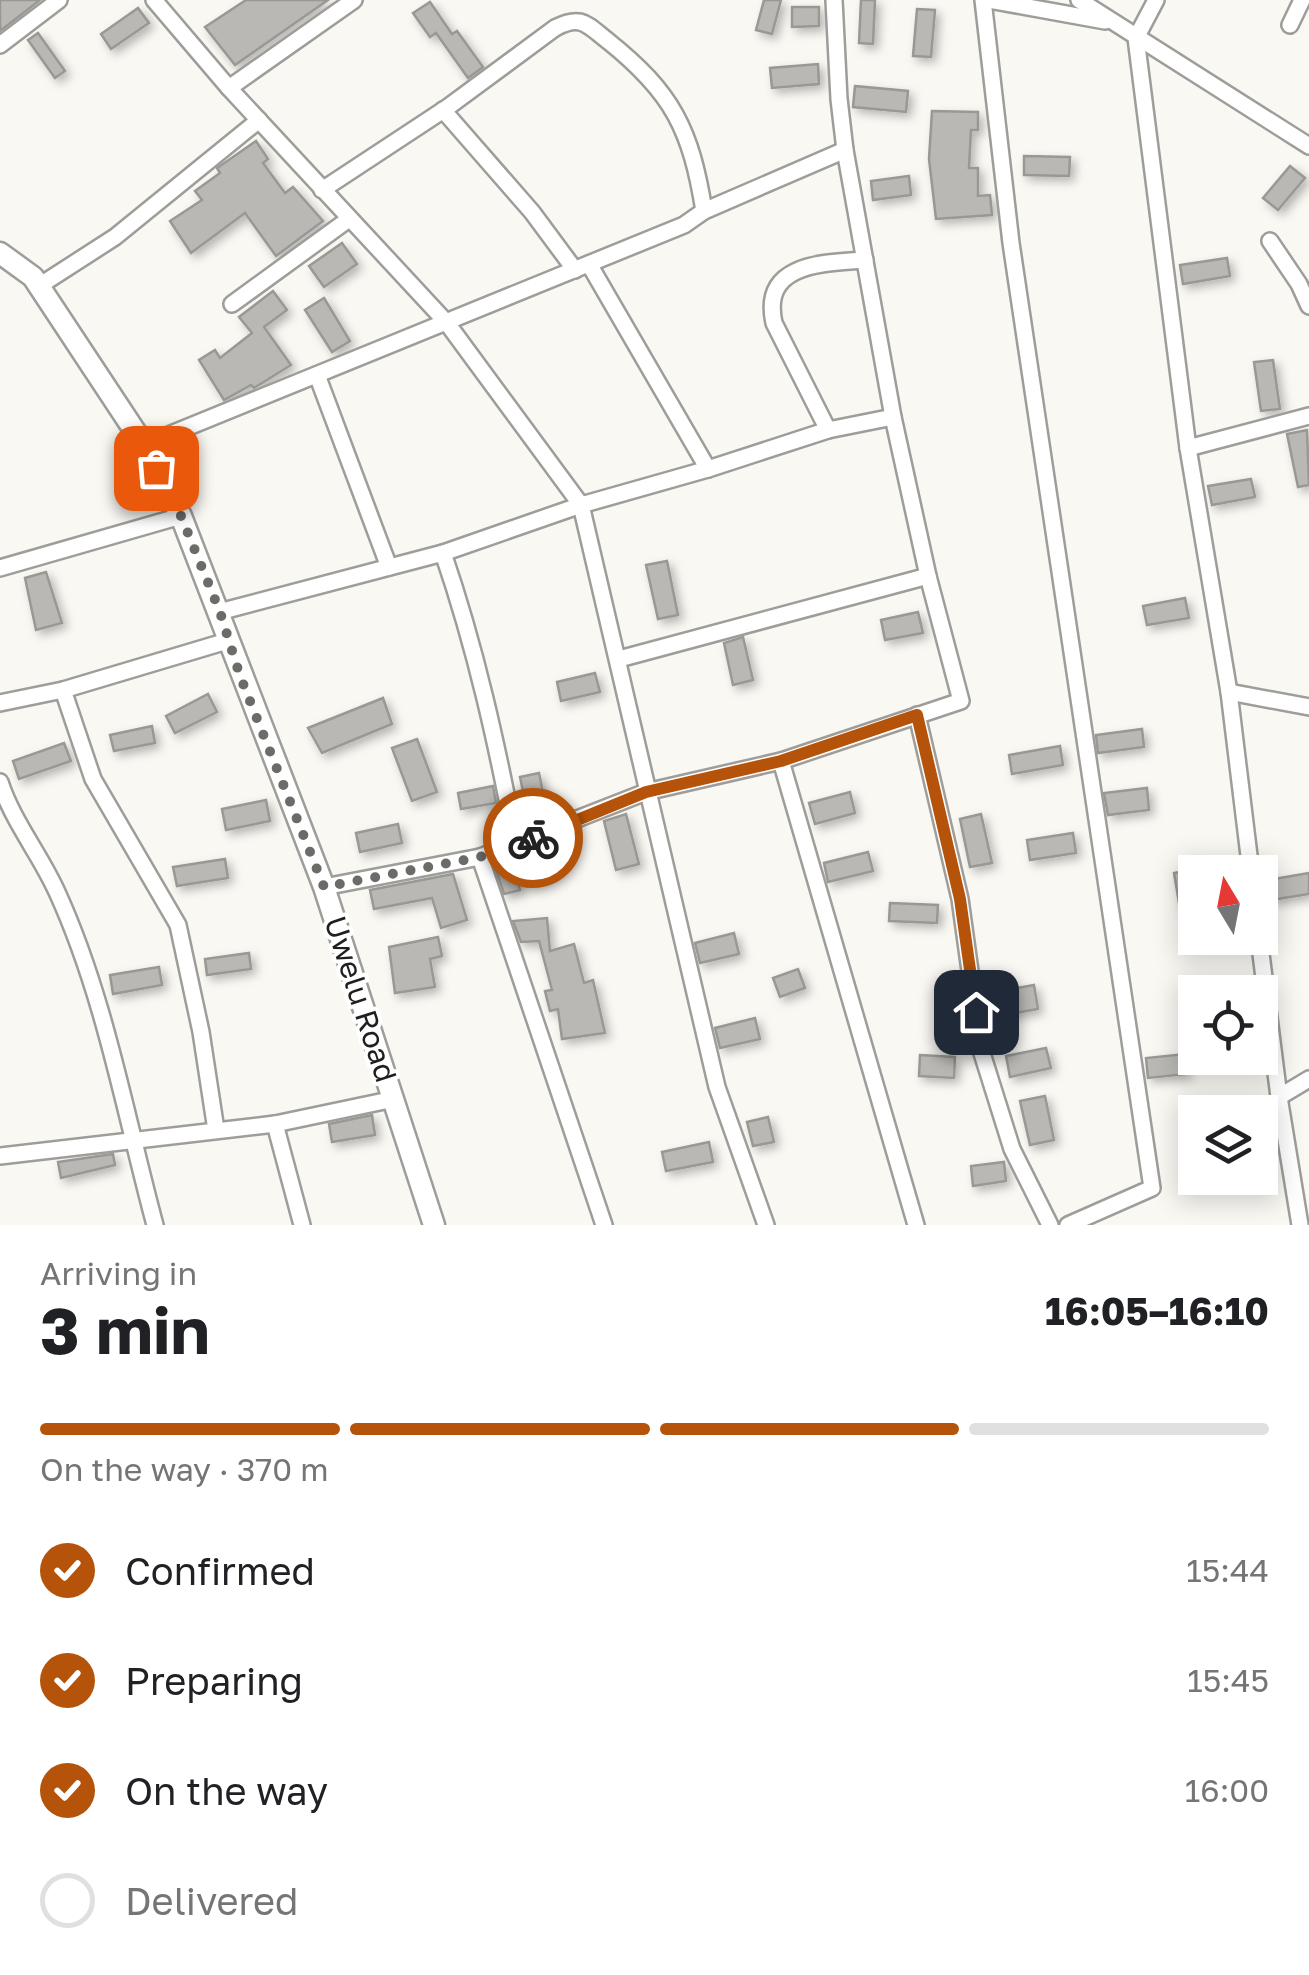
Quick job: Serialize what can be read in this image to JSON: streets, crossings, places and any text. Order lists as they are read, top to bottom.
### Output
{
  "streets": {
    "street": ["Uwelu Road"]
  },
  "north": "top",
  "page": {
    "heading": ["3 min", "Arriving in", "16:05–16:10"],
    "bar": "On the way · 370 m",
    "list": [
      ["Confirmed", "15:44"],
      ["Preparing", "15:45"],
      ["On the way", "16:00"],
      "Delivered"
    ]
  }
}
